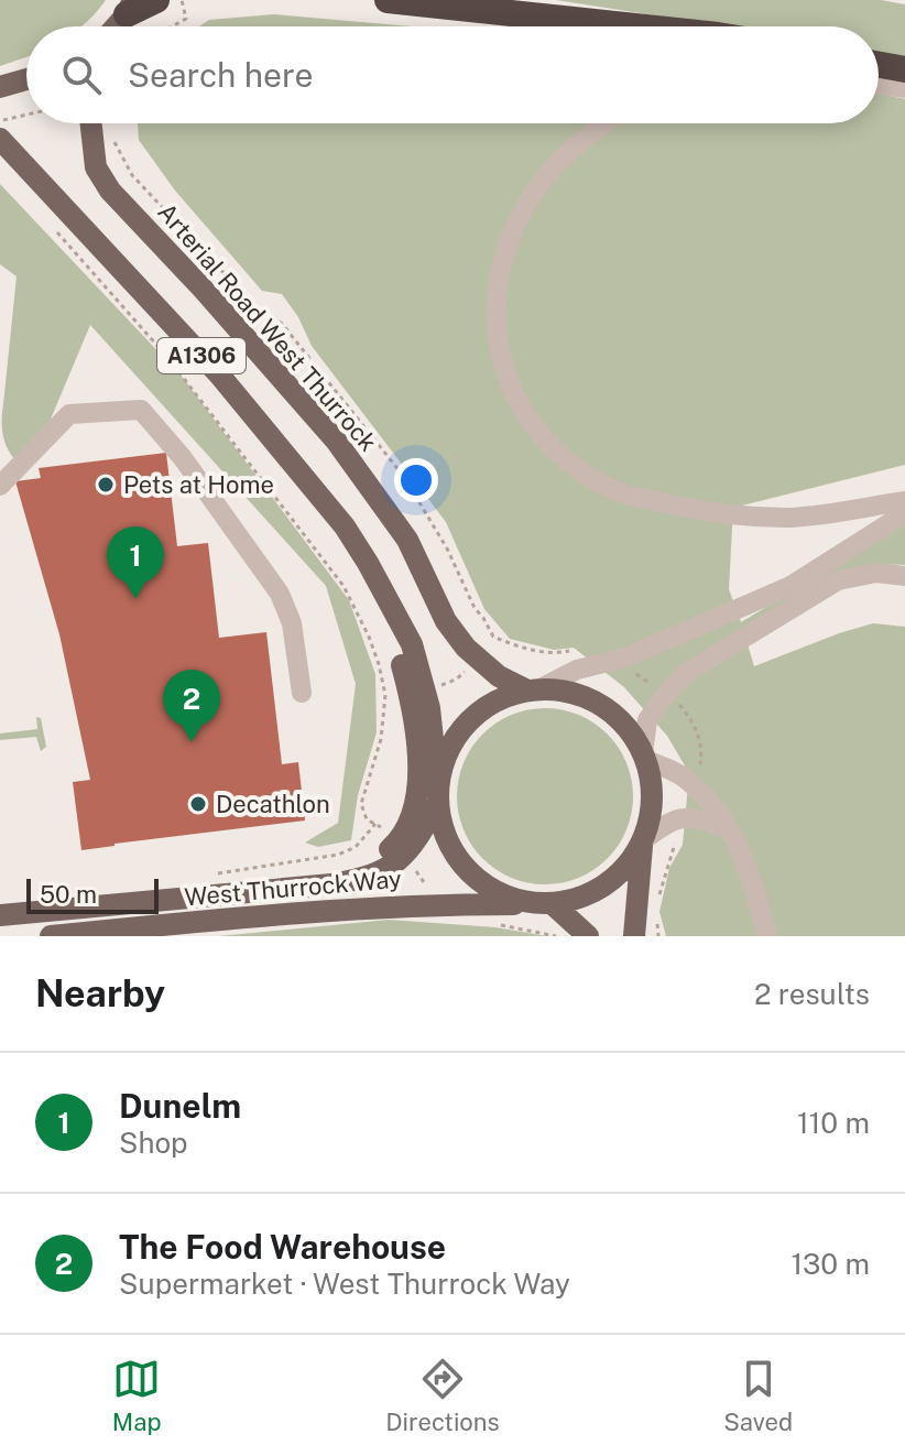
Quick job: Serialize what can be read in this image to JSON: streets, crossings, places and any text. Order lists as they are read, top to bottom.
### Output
{
  "streets": {
    "main road": ["Arterial Road West Thurrock", "A1306", "West Thurrock Way"]
  },
  "crossings": [
    ["Arterial Road West Thurrock", "A1306"],
    ["Arterial Road West Thurrock", "West Thurrock Way"],
    ["A1306", "West Thurrock Way"]
  ],
  "places": ["Pets at Home", "Decathlon"],
  "scale_bar": "50 m",
  "page": {
    "search": "Search here",
    "pins": ["1", "2"],
    "scale": "50 m",
    "heading": ["Nearby", "2 results"],
    "list": [
      {
        "mark": "1",
        "name": "Dunelm",
        "note": "Shop",
        "value": "110 m"
      },
      {
        "mark": "2",
        "name": "The Food Warehouse",
        "note": "Supermarket · West Thurrock Way",
        "value": "130 m"
      }
    ],
    "nav": ["Map", "Directions", "Saved"]
  }
}
